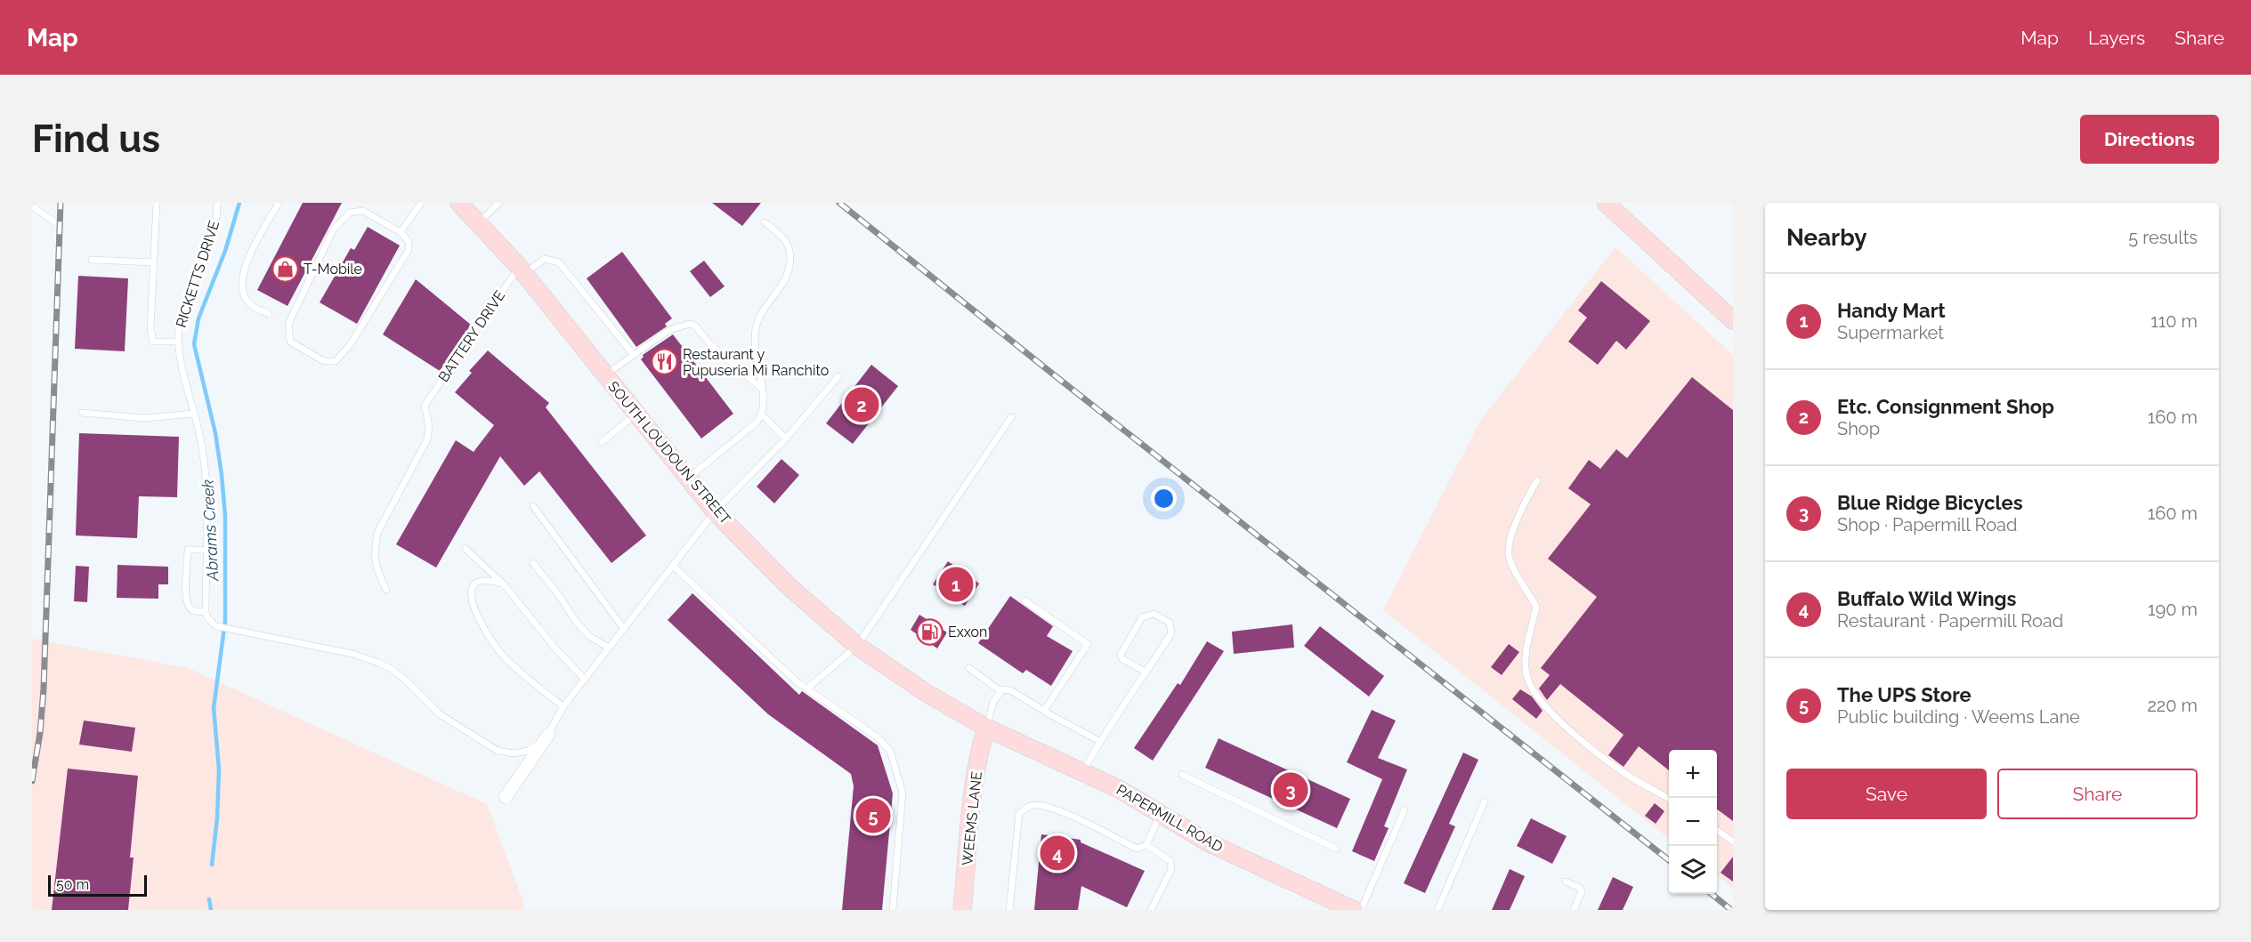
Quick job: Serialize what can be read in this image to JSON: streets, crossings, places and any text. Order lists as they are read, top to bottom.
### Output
{
  "streets": {
    "main road": ["SOUTH LOUDOUN STREET", "WEEMS LANE", "PAPERMILL ROAD"],
    "lane": ["RICKETTS DRIVE", "BATTERY DRIVE"]
  },
  "crossings": [
    ["BATTERY DRIVE", "SOUTH LOUDOUN STREET"],
    ["SOUTH LOUDOUN STREET", "WEEMS LANE"],
    ["SOUTH LOUDOUN STREET", "PAPERMILL ROAD"],
    ["WEEMS LANE", "PAPERMILL ROAD"]
  ],
  "water": ["Abrams Creek"],
  "places": {
    "shop": ["T-Mobile"],
    "restaurant": ["Restaurant y Pupuseria Mi Ranchito"],
    "fuel station": ["Exxon"]
  },
  "scale_bar": "50 m",
  "page": {
    "header": "Map",
    "nav": ["Map", "Layers", "Share"],
    "buttons": [
      "Directions",
      ["Save", "Share"]
    ],
    "title": "Find us",
    "heading": ["Nearby", "5 results"],
    "list": [
      {
        "mark": "1",
        "name": "Handy Mart",
        "note": "Supermarket",
        "value": "110 m"
      },
      {
        "mark": "2",
        "name": "Etc. Consignment Shop",
        "note": "Shop",
        "value": "160 m"
      },
      {
        "mark": "3",
        "name": "Blue Ridge Bicycles",
        "note": "Shop · Papermill Road",
        "value": "160 m"
      },
      {
        "mark": "4",
        "name": "Buffalo Wild Wings",
        "note": "Restaurant · Papermill Road",
        "value": "190 m"
      },
      {
        "mark": "5",
        "name": "The UPS Store",
        "note": "Public building · Weems Lane",
        "value": "220 m"
      }
    ],
    "pins": [
      "2",
      "1",
      "3",
      "5",
      "4"
    ],
    "map_buttons": ["+", "−"],
    "scale": "50 m"
  }
}
